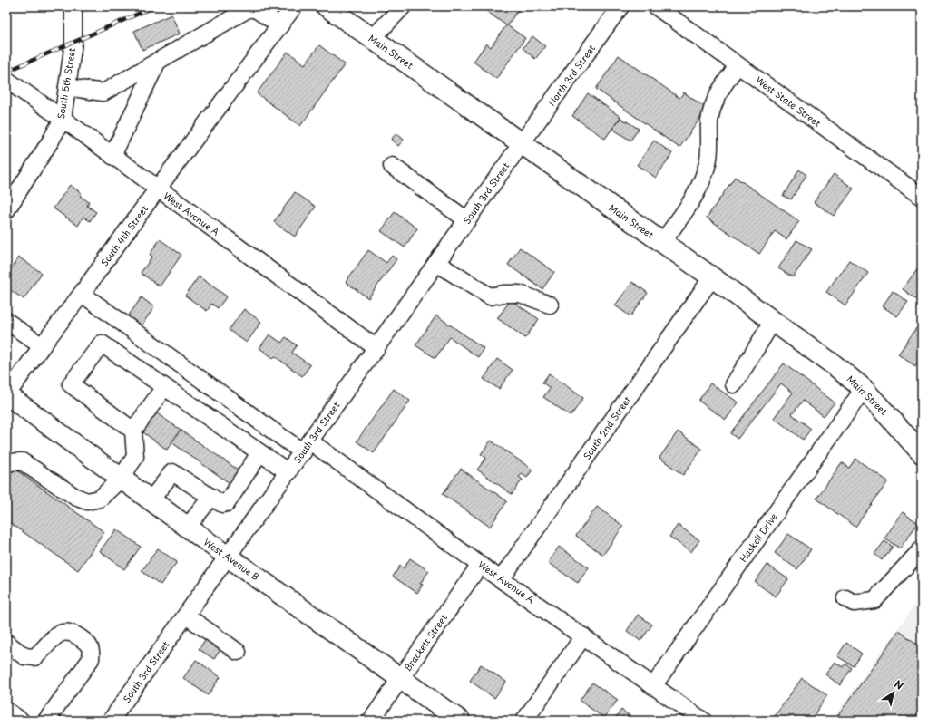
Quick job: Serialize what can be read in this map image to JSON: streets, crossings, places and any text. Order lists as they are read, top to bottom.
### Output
{
  "streets": {
    "main road": ["Main Street", "West Avenue B"],
    "street": [
      "North 3rd Street",
      "South 5th Street",
      "West State Street",
      "South 3rd Street",
      "West Avenue A",
      "South 4th Street",
      "South 2nd Street",
      "Haskell Drive",
      "Brackett Street"
    ]
  },
  "crossings": [
    ["Main Street", "North 3rd Street"],
    ["Main Street", "South 3rd Street"],
    ["Main Street", "South 2nd Street"],
    ["Main Street", "Haskell Drive"],
    ["North 3rd Street", "South 3rd Street"],
    ["South 5th Street", "West Avenue A"],
    ["South 3rd Street", "West Avenue A"],
    ["South 3rd Street", "West Avenue B"],
    ["West Avenue A", "South 4th Street"],
    ["West Avenue A", "South 2nd Street"],
    ["West Avenue A", "Haskell Drive"],
    ["West Avenue A", "Brackett Street"],
    ["South 4th Street", "West Avenue B"],
    ["West Avenue B", "Brackett Street"]
  ],
  "north": "top right"
}
